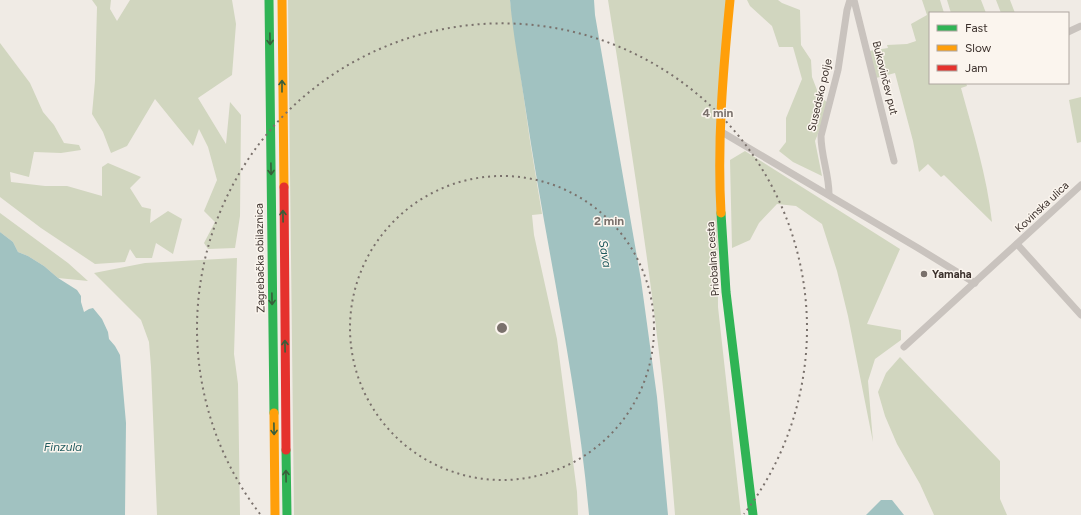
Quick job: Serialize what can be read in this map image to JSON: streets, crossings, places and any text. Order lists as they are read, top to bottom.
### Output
{
  "streets": {
    "main road": ["Zagrebačka obilaznica", "Priobalna cesta"],
    "street": ["Bukovinčev put", "Susedsko polje", "Kovinska ulica"]
  },
  "water": ["Sava", "Finzula"],
  "places": ["Yamaha"],
  "legend": ["Fast", "Slow", "Jam"],
  "rings": ["4 min", "2 min"]
}
